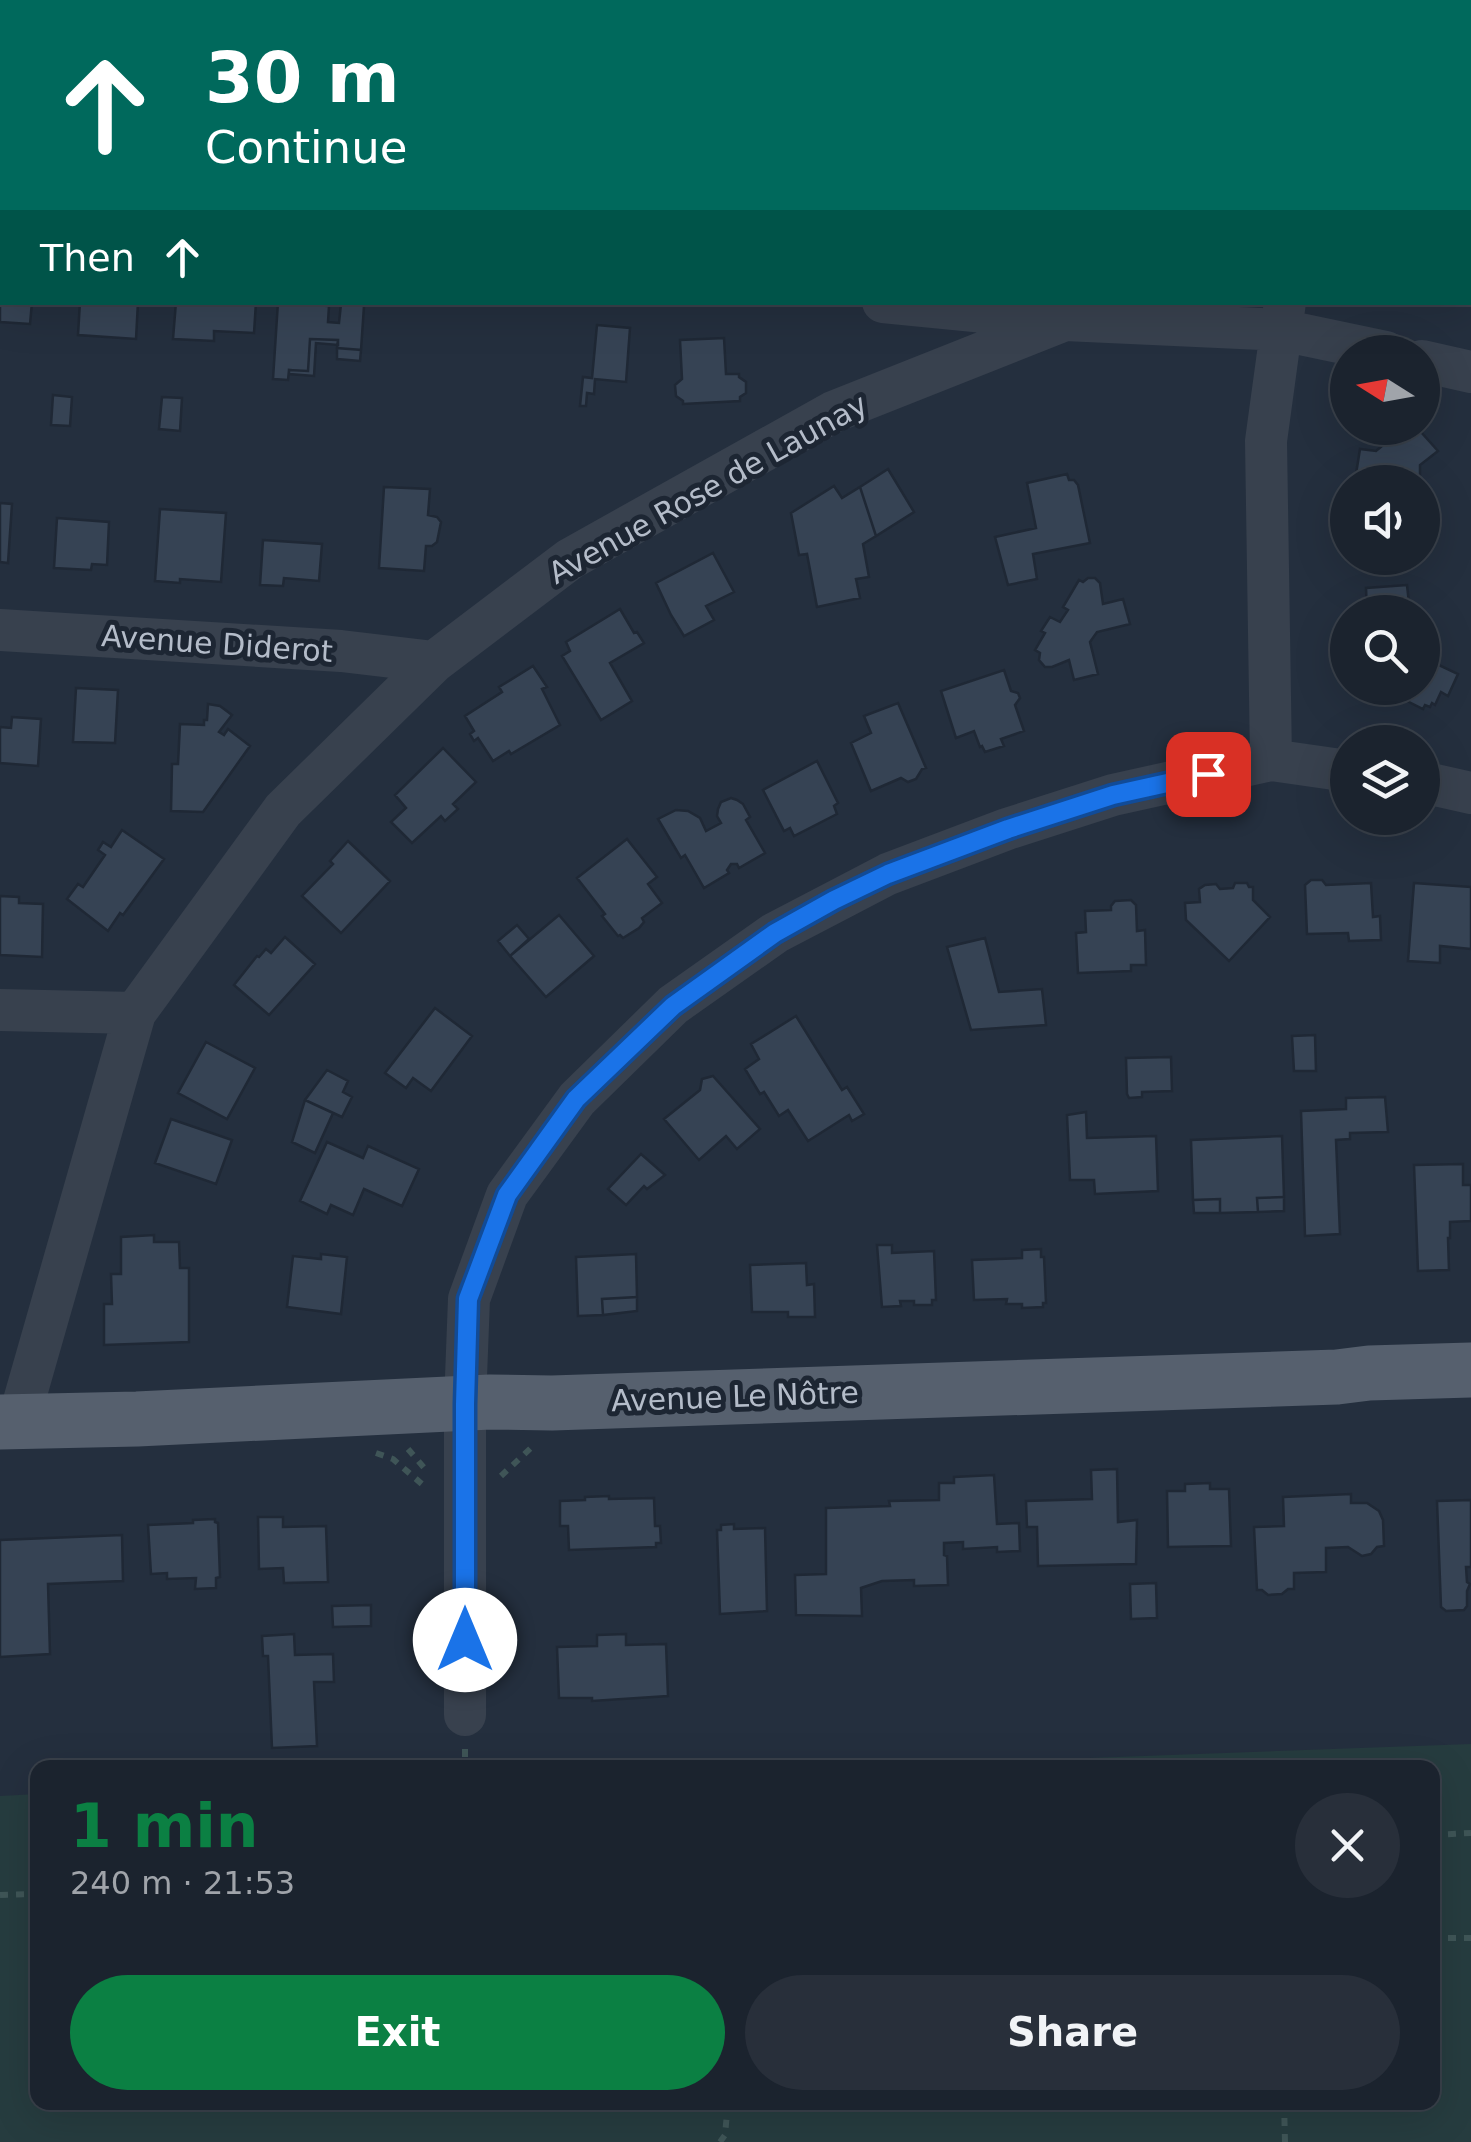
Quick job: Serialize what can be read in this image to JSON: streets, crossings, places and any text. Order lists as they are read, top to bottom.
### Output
{
  "streets": {
    "main road": ["Avenue Le Nôtre"],
    "street": ["Avenue Rose de Launay", "Avenue Diderot"]
  },
  "crossings": [
    ["Avenue Rose de Launay", "Avenue Diderot"],
    ["Avenue Rose de Launay", "Avenue Le Nôtre"]
  ],
  "north": "left",
  "page": {
    "turn": ["30 m", "Continue"],
    "then": "Then",
    "heading": ["1 min", "240 m · 21:53"],
    "buttons": ["Exit", "Share"]
  }
}
